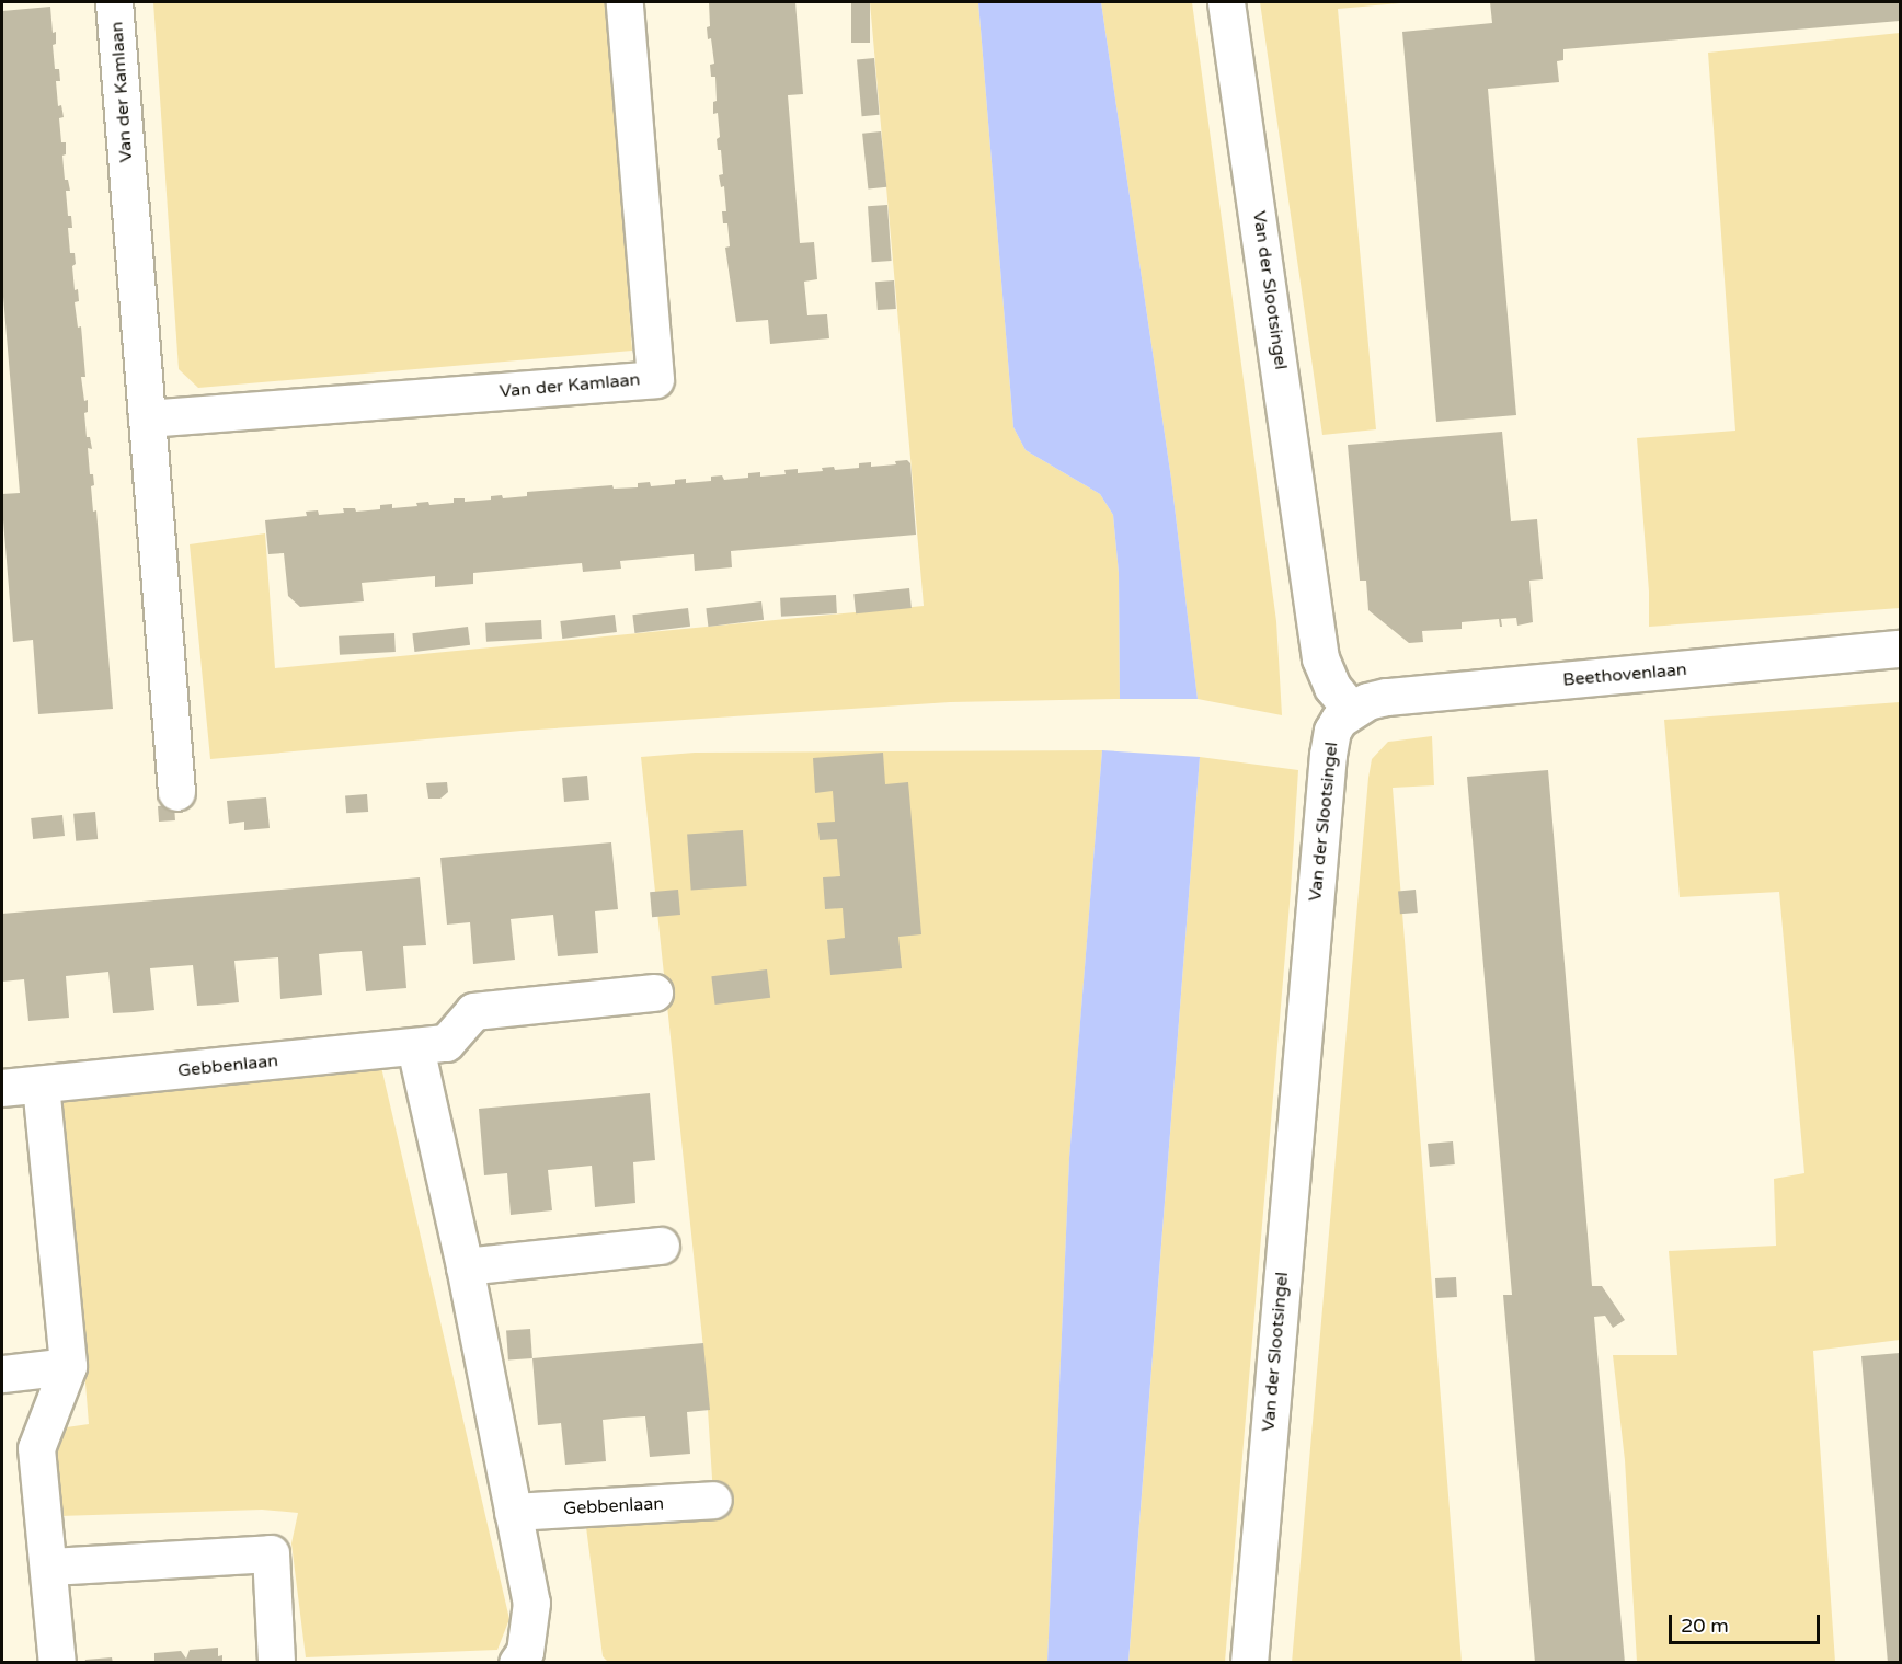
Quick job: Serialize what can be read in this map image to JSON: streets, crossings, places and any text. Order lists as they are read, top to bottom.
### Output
{
  "streets": {
    "street": [
      "Van der Kamlaan",
      "Van der Slootsingel",
      "Beethovenlaan",
      "Gebbenlaan"
    ]
  },
  "crossings": [
    ["Van der Slootsingel", "Beethovenlaan"]
  ],
  "scale_bar": "20 m"
}
